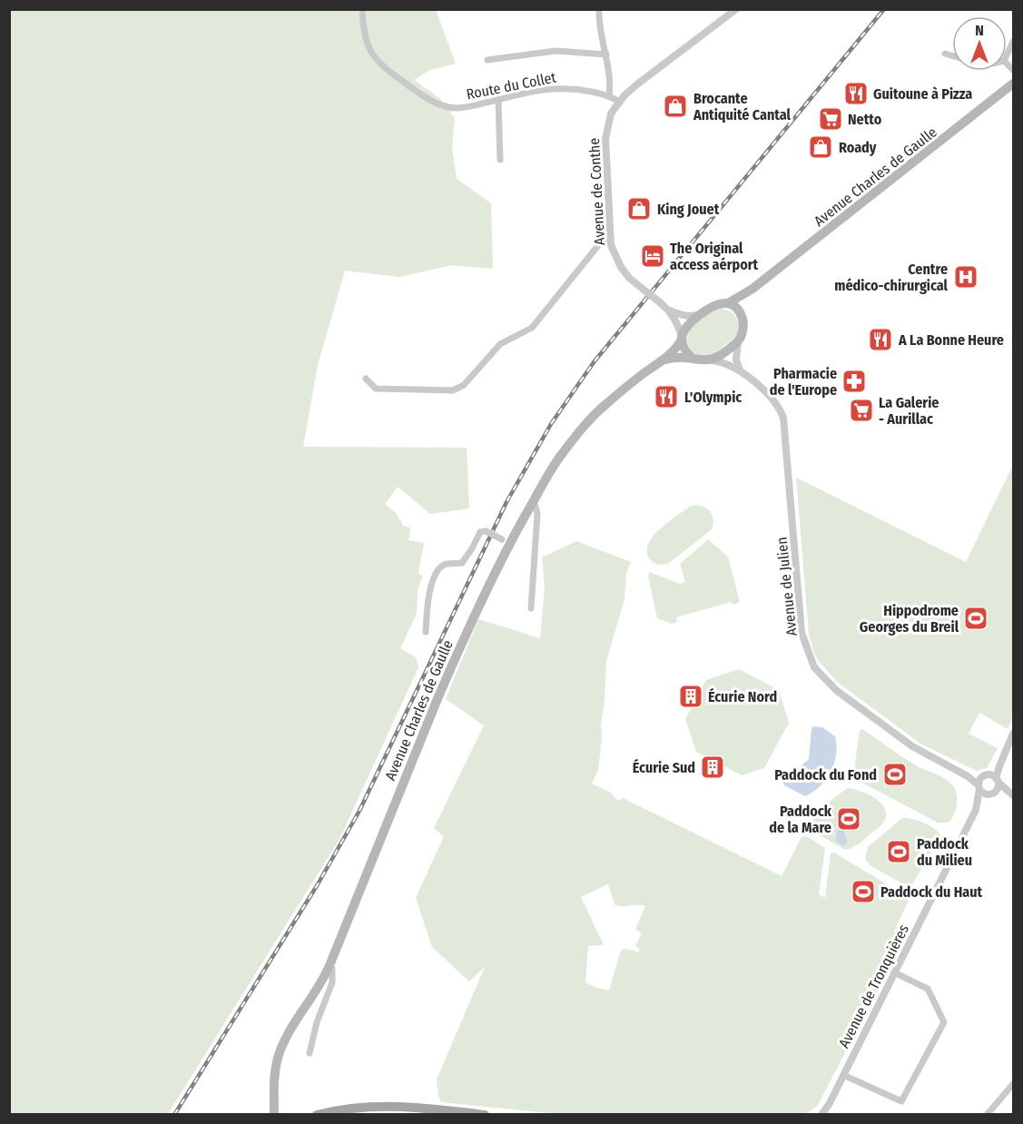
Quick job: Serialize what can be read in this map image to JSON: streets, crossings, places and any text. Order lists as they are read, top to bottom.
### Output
{
  "streets": {
    "main road": ["Avenue Charles de Gaulle"],
    "street": [
      "Route du Collet",
      "Avenue de Conthe",
      "Avenue de Julien",
      "Avenue de Tronquières"
    ]
  },
  "crossings": [
    ["Route du Collet", "Avenue de Conthe"],
    ["Avenue Charles de Gaulle", "Avenue de Conthe"],
    ["Avenue Charles de Gaulle", "Avenue de Julien"],
    ["Avenue de Conthe", "Avenue de Julien"],
    ["Avenue de Julien", "Avenue de Tronquières"]
  ],
  "places": {
    "restaurant": ["Guitoune à Pizza", "A La Bonne Heure", "L'Olympic"],
    "shop": ["Brocante Antiquité Cantal", "Roady", "King Jouet"],
    "supermarket": ["Netto", "La Galerie - Aurillac"],
    "hotel": ["The Original access aérport"],
    "hospital": ["Centre médico-chirurgical"],
    "pharmacy": ["Pharmacie de l'Europe"],
    "sports": [
      "Hippodrome Georges du Breil",
      "Paddock du Fond",
      "Paddock de la Mare",
      "Paddock du Milieu",
      "Paddock du Haut"
    ],
    "building": ["Écurie Nord", "Écurie Sud"]
  },
  "north": "top"
}
